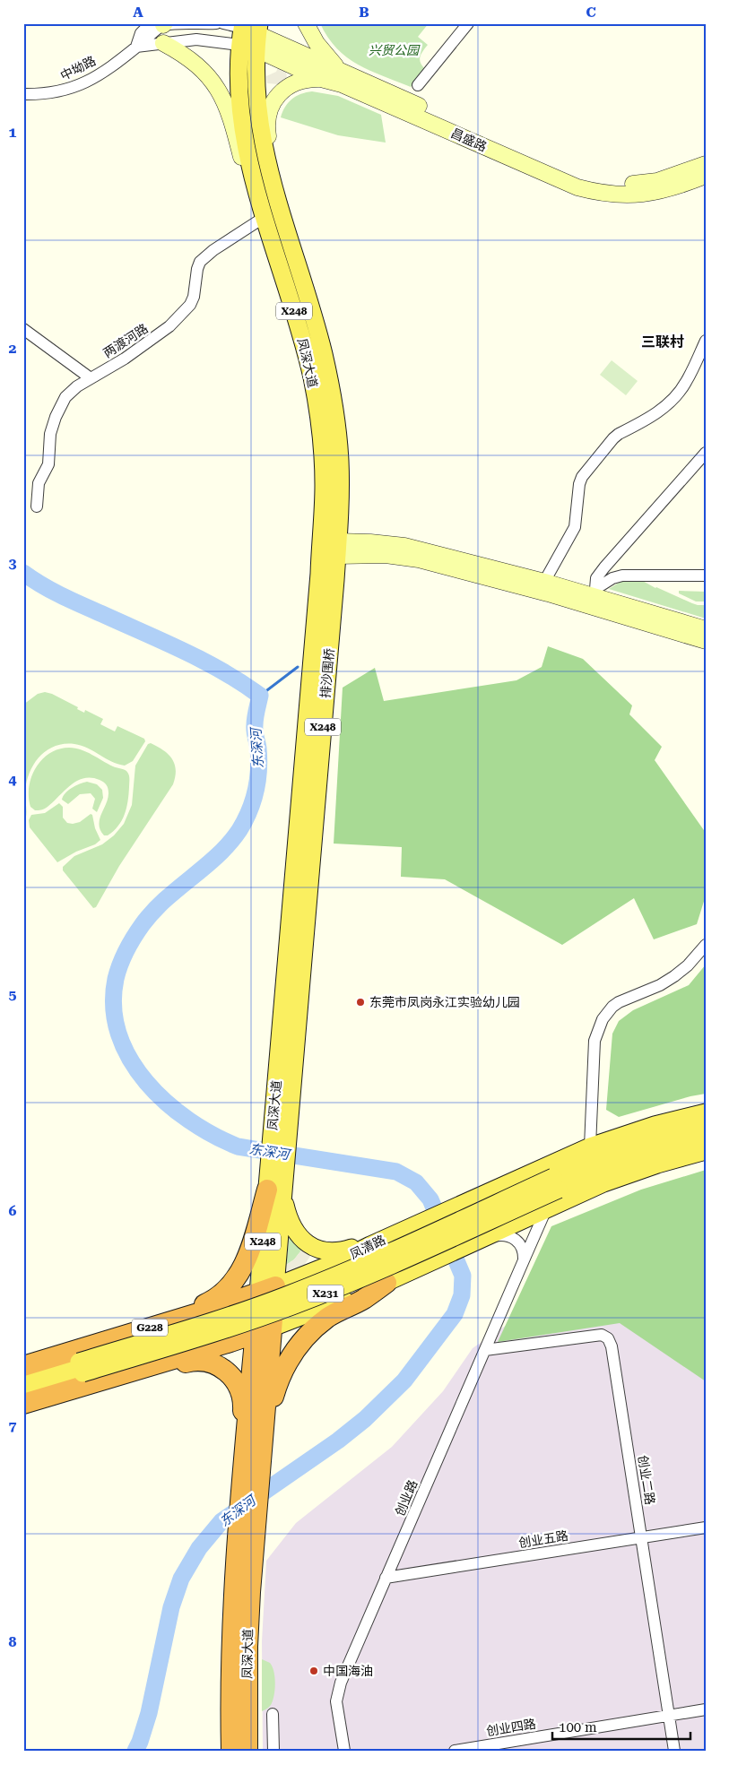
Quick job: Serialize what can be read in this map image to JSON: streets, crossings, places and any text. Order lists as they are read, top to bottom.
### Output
{
  "streets": {
    "highway": ["凤深大道", "凤清路", "G228"],
    "main road": ["X248", "排沙围桥", "X231"],
    "street": [
      "中坳路",
      "昌盛路",
      "两渡河路",
      "创业二路",
      "创业路",
      "创业五路",
      "创业四路"
    ]
  },
  "crossings": [
    ["昌盛路", "凤深大道"],
    ["两渡河路", "凤深大道"],
    ["凤深大道", "排沙围桥"],
    ["凤深大道", "凤清路"],
    ["凤深大道", "X231"],
    ["X231", "创业路"],
    ["创业二路", "创业路"],
    ["创业二路", "创业五路"],
    ["创业二路", "创业四路"],
    ["创业路", "创业五路"]
  ],
  "districts": ["三联村"],
  "water": ["东深河"],
  "parks": ["兴贸公园"],
  "places": ["东莞市凤岗永江实验幼儿园", "中国海油"],
  "scale_bar": "100 m",
  "grid": {
    "columns": ["A", "B", "C"],
    "rows": [
      "1",
      "2",
      "3",
      "4",
      "5",
      "6",
      "7",
      "8"
    ]
  }
}
